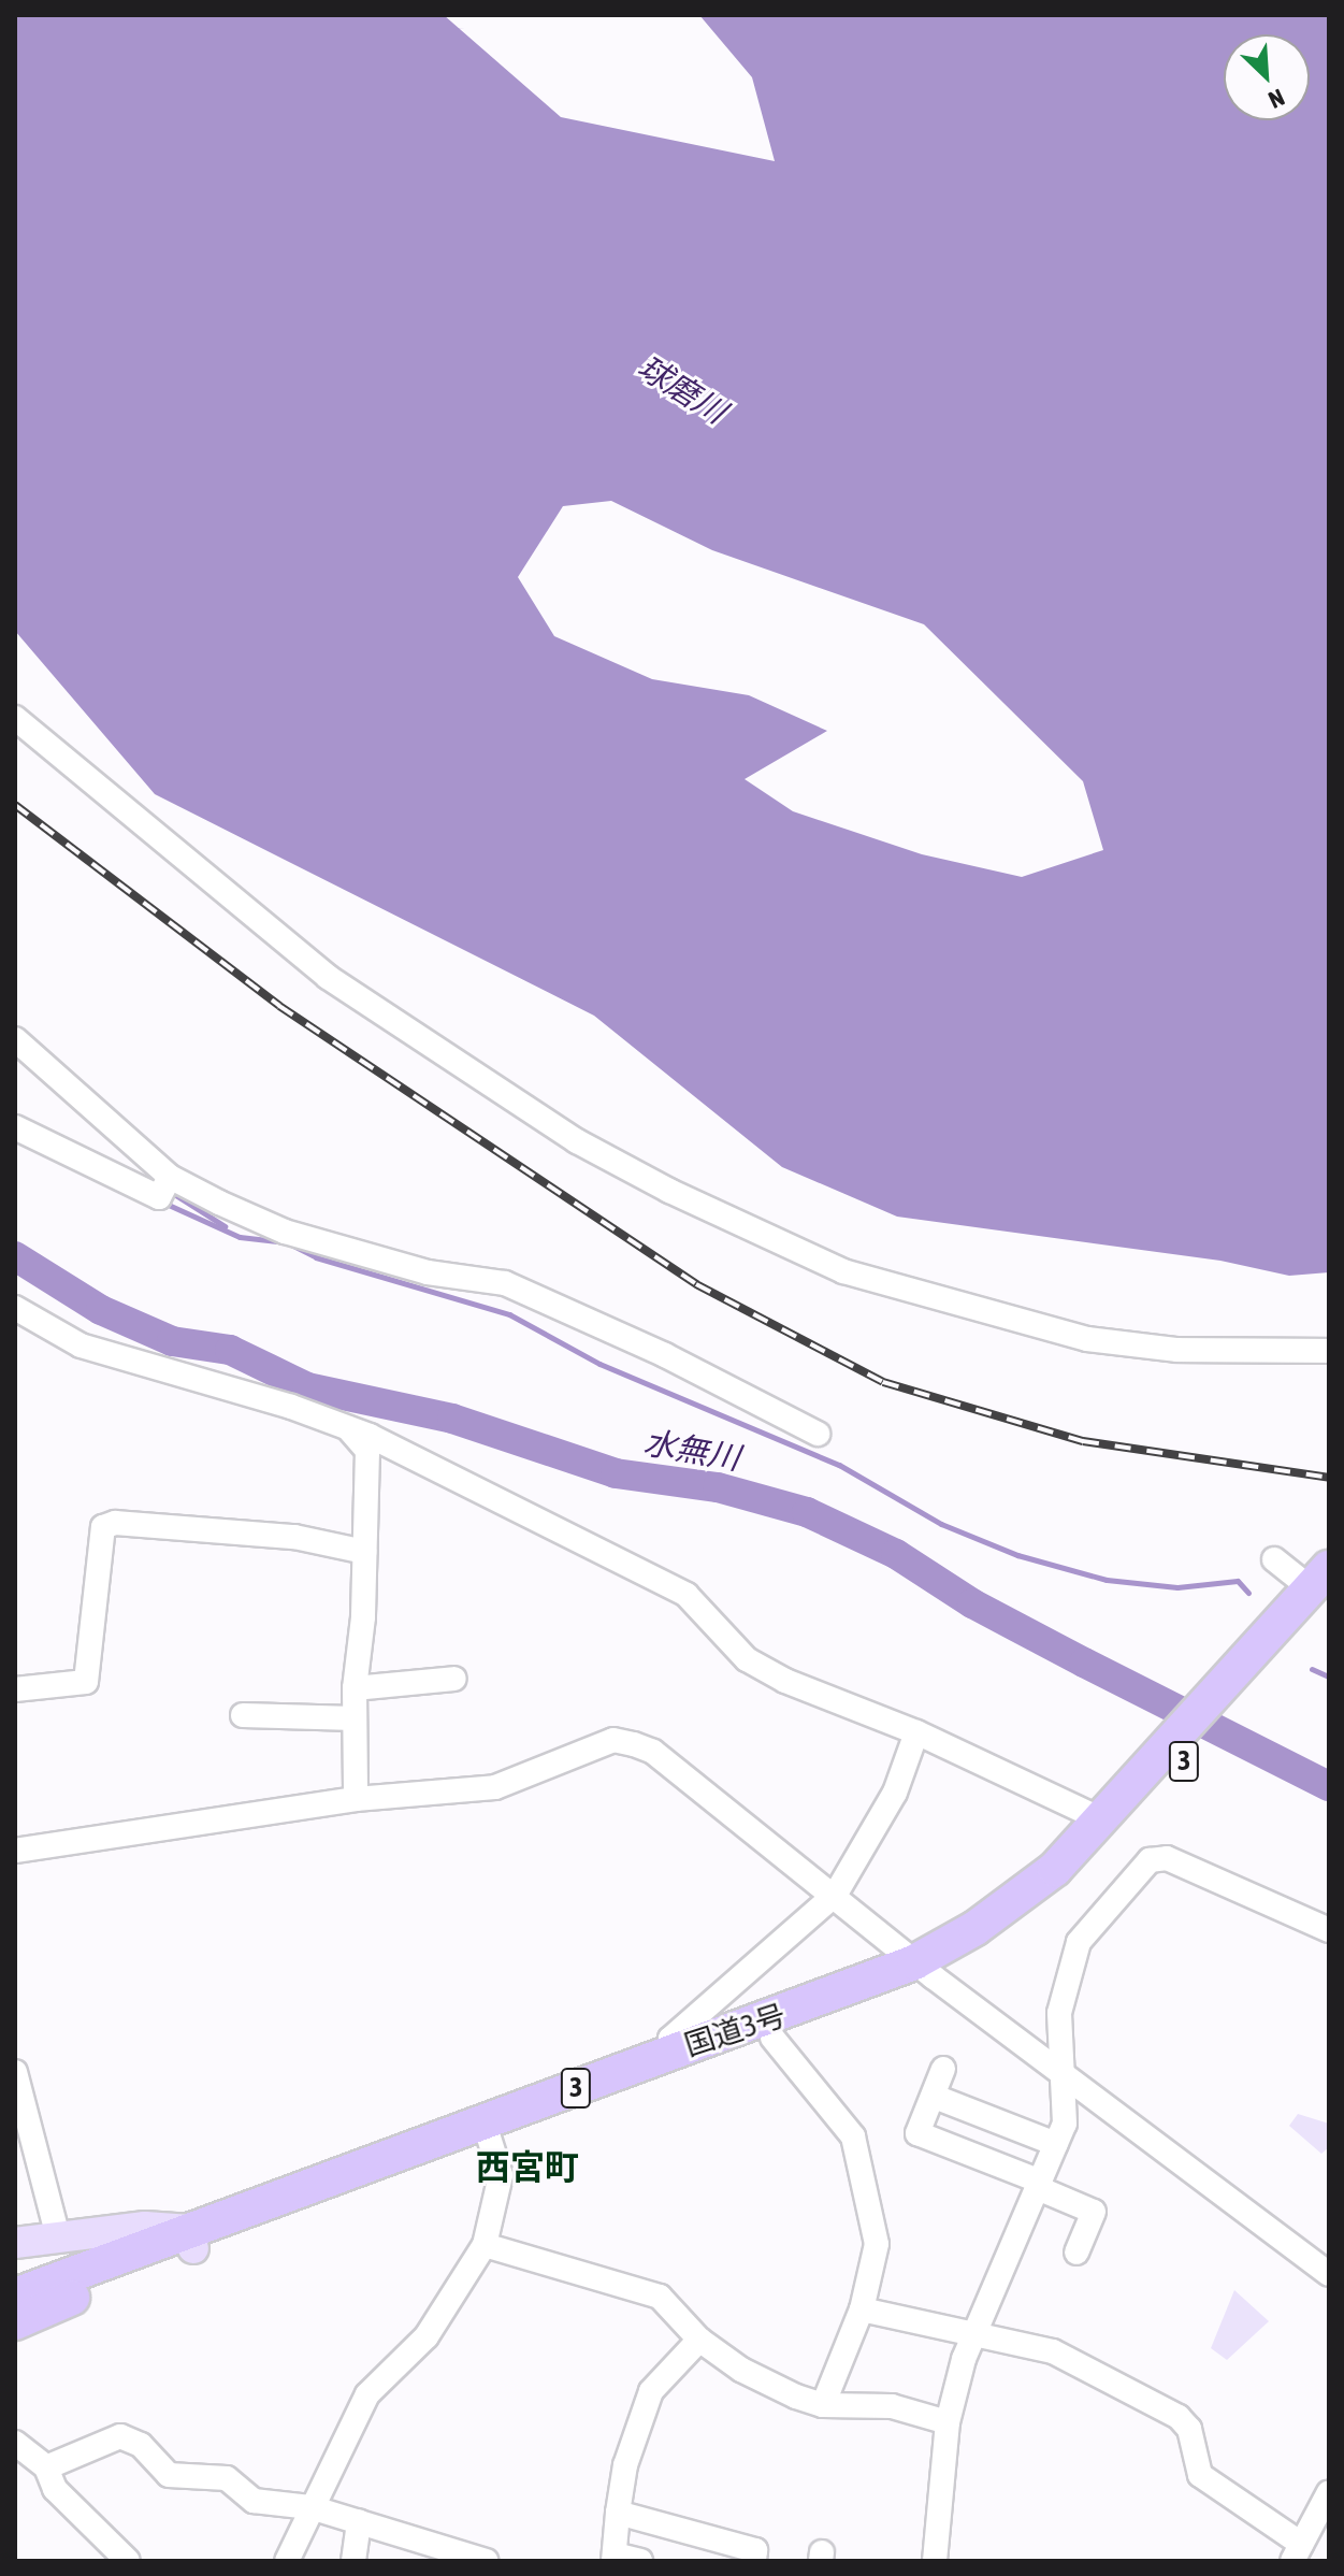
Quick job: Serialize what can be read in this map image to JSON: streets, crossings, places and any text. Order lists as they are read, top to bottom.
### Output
{
  "streets": {
    "highway": ["3", "国道3号"]
  },
  "districts": ["西宮町"],
  "water": ["球磨川", "水無川"],
  "north": "bottom right"
}
